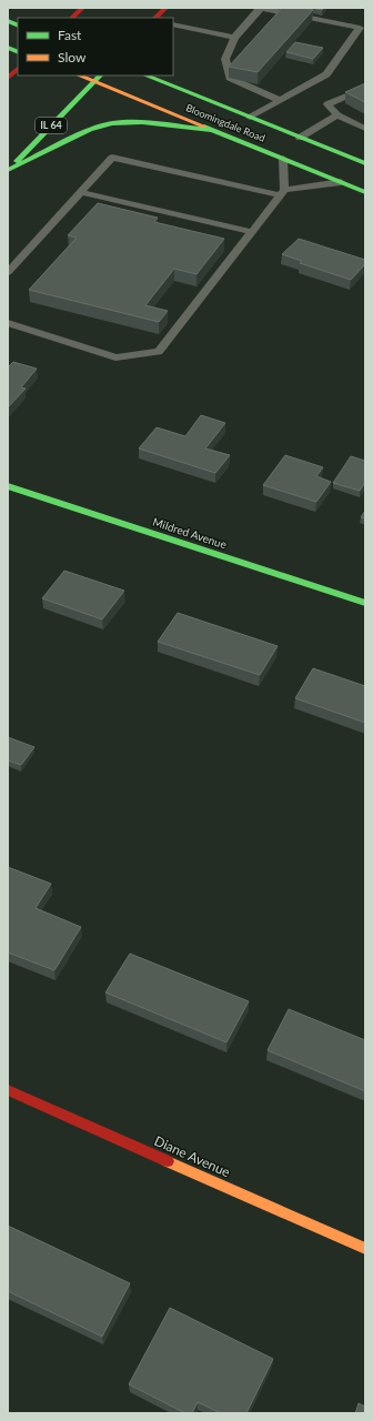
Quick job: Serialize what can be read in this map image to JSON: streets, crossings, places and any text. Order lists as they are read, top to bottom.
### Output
{
  "streets": {
    "main road": [
      "Bloomingdale Road",
      "IL 64",
      "Mildred Avenue",
      "Diane Avenue"
    ]
  },
  "crossings": [
    ["Bloomingdale Road", "IL 64"]
  ],
  "legend": ["Fast", "Slow"]
}
